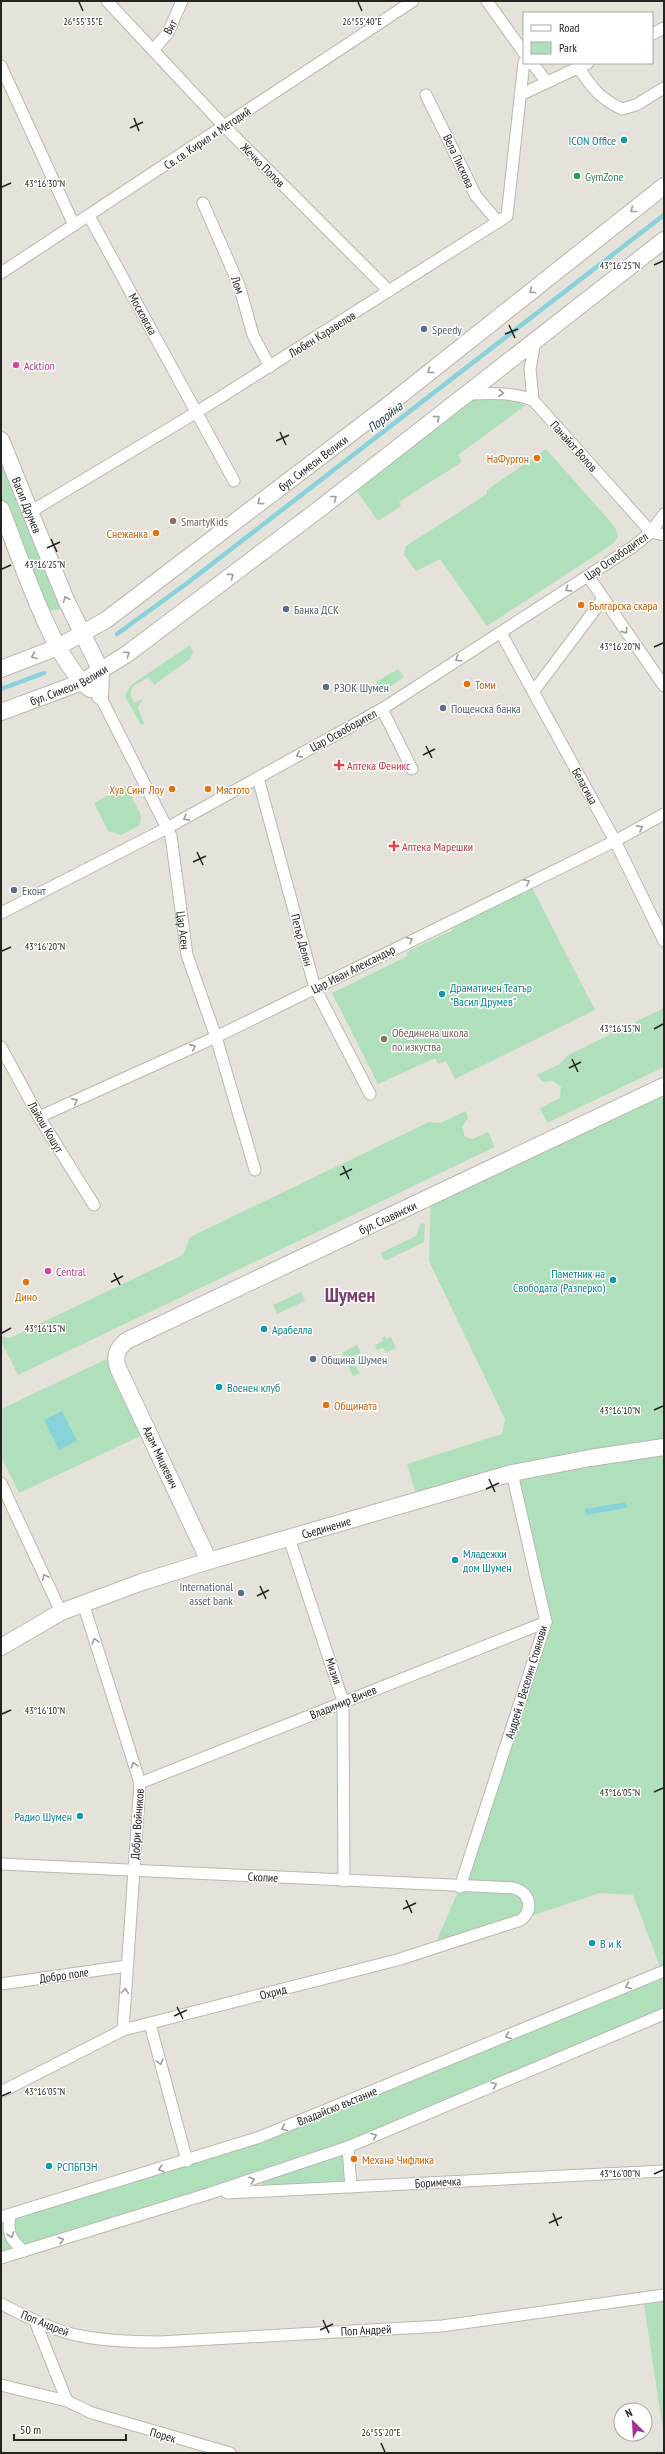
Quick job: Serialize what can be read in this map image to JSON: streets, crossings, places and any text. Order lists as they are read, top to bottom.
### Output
{
  "streets": {
    "street": [
      "Вит",
      "Св. св. Кирил и Методий",
      "Вела Пискова",
      "Жечко Попов",
      "Лом",
      "Московска",
      "Любен Каравелов",
      "Панайот Волов",
      "бул. Симеон Велики",
      "Васил Друмев",
      "Цар Освободител",
      "Беласица",
      "Цар Асен",
      "Петър Делян",
      "Цар Иван Александър",
      "Лайош Кошут",
      "бул. Славянски",
      "Адам Мицкевич",
      "Съединение",
      "Мизия",
      "Андрей и Веселин Стоянови",
      "Владимир Вичев",
      "Добри Войников",
      "Скопие",
      "Добро поле",
      "Охрид",
      "Владайско въстание",
      "Боримечка",
      "Поп Андрей",
      "Порек"
    ]
  },
  "crossings": [
    ["Вит", "Жечко Попов"],
    ["Св. св. Кирил и Методий", "Жечко Попов"],
    ["Св. св. Кирил и Методий", "Московска"],
    ["Вела Пискова", "Любен Каравелов"],
    ["Жечко Попов", "Любен Каравелов"],
    ["Лом", "Любен Каравелов"],
    ["Московска", "Любен Каравелов"],
    ["Любен Каравелов", "Васил Друмев"],
    ["Панайот Волов", "бул. Симеон Велики"],
    ["Панайот Волов", "Цар Освободител"],
    ["бул. Симеон Велики", "Васил Друмев"],
    ["бул. Симеон Велики", "Цар Асен"],
    ["Васил Друмев", "Цар Асен"],
    ["Цар Освободител", "Беласица"],
    ["Цар Освободител", "Цар Асен"],
    ["Цар Освободител", "Петър Делян"],
    ["Беласица", "Цар Иван Александър"],
    ["Цар Асен", "Цар Иван Александър"],
    ["Петър Делян", "Цар Иван Александър"],
    ["Цар Иван Александър", "Лайош Кошут"],
    ["бул. Славянски", "Адам Мицкевич"],
    ["Адам Мицкевич", "Съединение"],
    ["Съединение", "Мизия"],
    ["Съединение", "Андрей и Веселин Стоянови"],
    ["Съединение", "Добри Войников"],
    ["Мизия", "Владимир Вичев"],
    ["Мизия", "Скопие"],
    ["Андрей и Веселин Стоянови", "Владимир Вичев"],
    ["Андрей и Веселин Стоянови", "Скопие"],
    ["Владимир Вичев", "Добри Войников"],
    ["Добри Войников", "Скопие"],
    ["Добри Войников", "Добро поле"],
    ["Добри Войников", "Охрид"],
    ["Скопие", "Охрид"]
  ],
  "one_way": ["Цар Освободител", "Цар Иван Александър", "Добри Войников"],
  "districts": ["Шумен"],
  "water": ["Поройна"],
  "places": {
    "other": [
      "ICON Office",
      "GymZone",
      "Speedy",
      "Acktion",
      "НаФургон",
      "SmartyKids",
      "Снежанка",
      "Българска скара",
      "Банка ДСК",
      "Томи",
      "РЗОК Шумен",
      "Пощенска банка",
      "Хуа Синг Лоу",
      "Мястото",
      "Еконт",
      "Драматичен Театър \"Васил Друмев\"",
      "Обединена школа по изкуства",
      "Central",
      "Паметник на Свободата (Разперко)",
      "Дино",
      "Арабелла",
      "Община Шумен",
      "Военен клуб",
      "Общината",
      "Младежки дом Шумен",
      "International asset bank",
      "Радио Шумен",
      "В и К",
      "Механа Чифлика",
      "РСПБПЗН"
    ],
    "health": ["Аптека Феникс", "Аптека Марешки"]
  },
  "legend": ["Road", "Park"],
  "scale_bar": "50 m",
  "north": "top left",
  "coordinates": [
    "26°55'35\"E",
    "26°55'40\"E",
    "43°16'30\"N",
    "43°16'25\"N",
    "43°16'20\"N",
    "43°16'15\"N",
    "43°16'10\"N",
    "43°16'05\"N",
    "43°16'00\"N",
    "26°55'20\"E"
  ]
}
